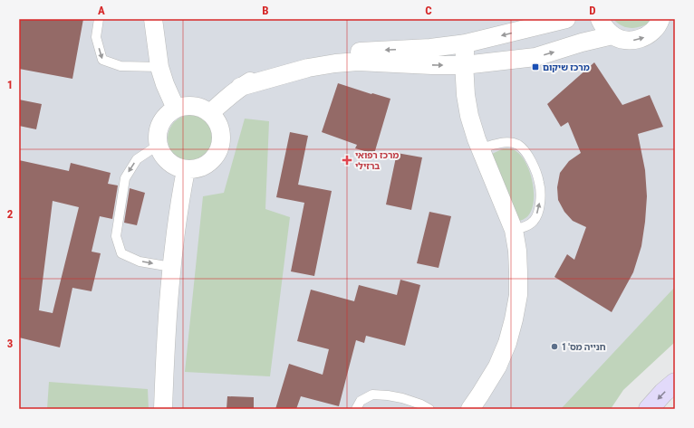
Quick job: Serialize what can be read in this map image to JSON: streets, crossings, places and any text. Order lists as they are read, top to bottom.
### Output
{
  "places": {
    "transit": ["מרכז שיקום"],
    "health": ["מרכז רפואי ברזילי"],
    "other": ["חנייה מס' 1"]
  },
  "grid": {
    "columns": [
      "A",
      "B",
      "C",
      "D"
    ],
    "rows": ["1", "2", "3"]
  }
}
